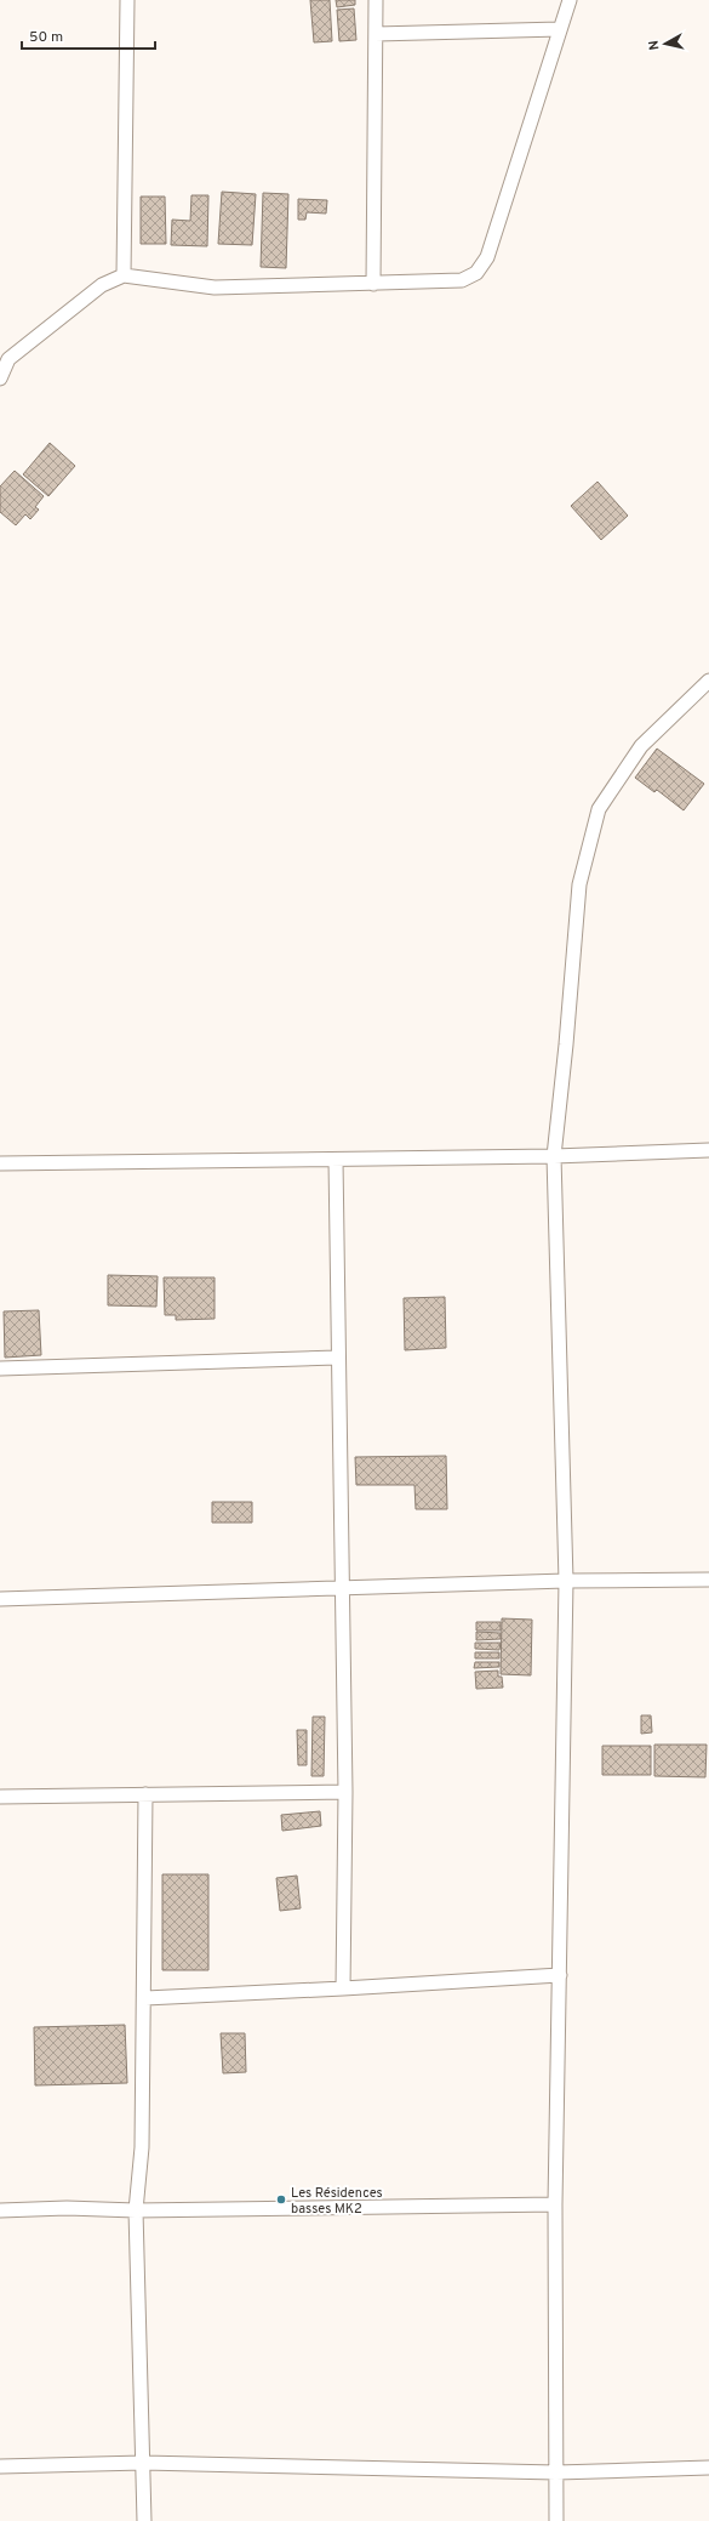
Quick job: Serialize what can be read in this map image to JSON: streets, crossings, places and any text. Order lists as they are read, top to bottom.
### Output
{
  "places": ["Les Résidences basses MK2"],
  "scale_bar": "50 m",
  "north": "left"
}
